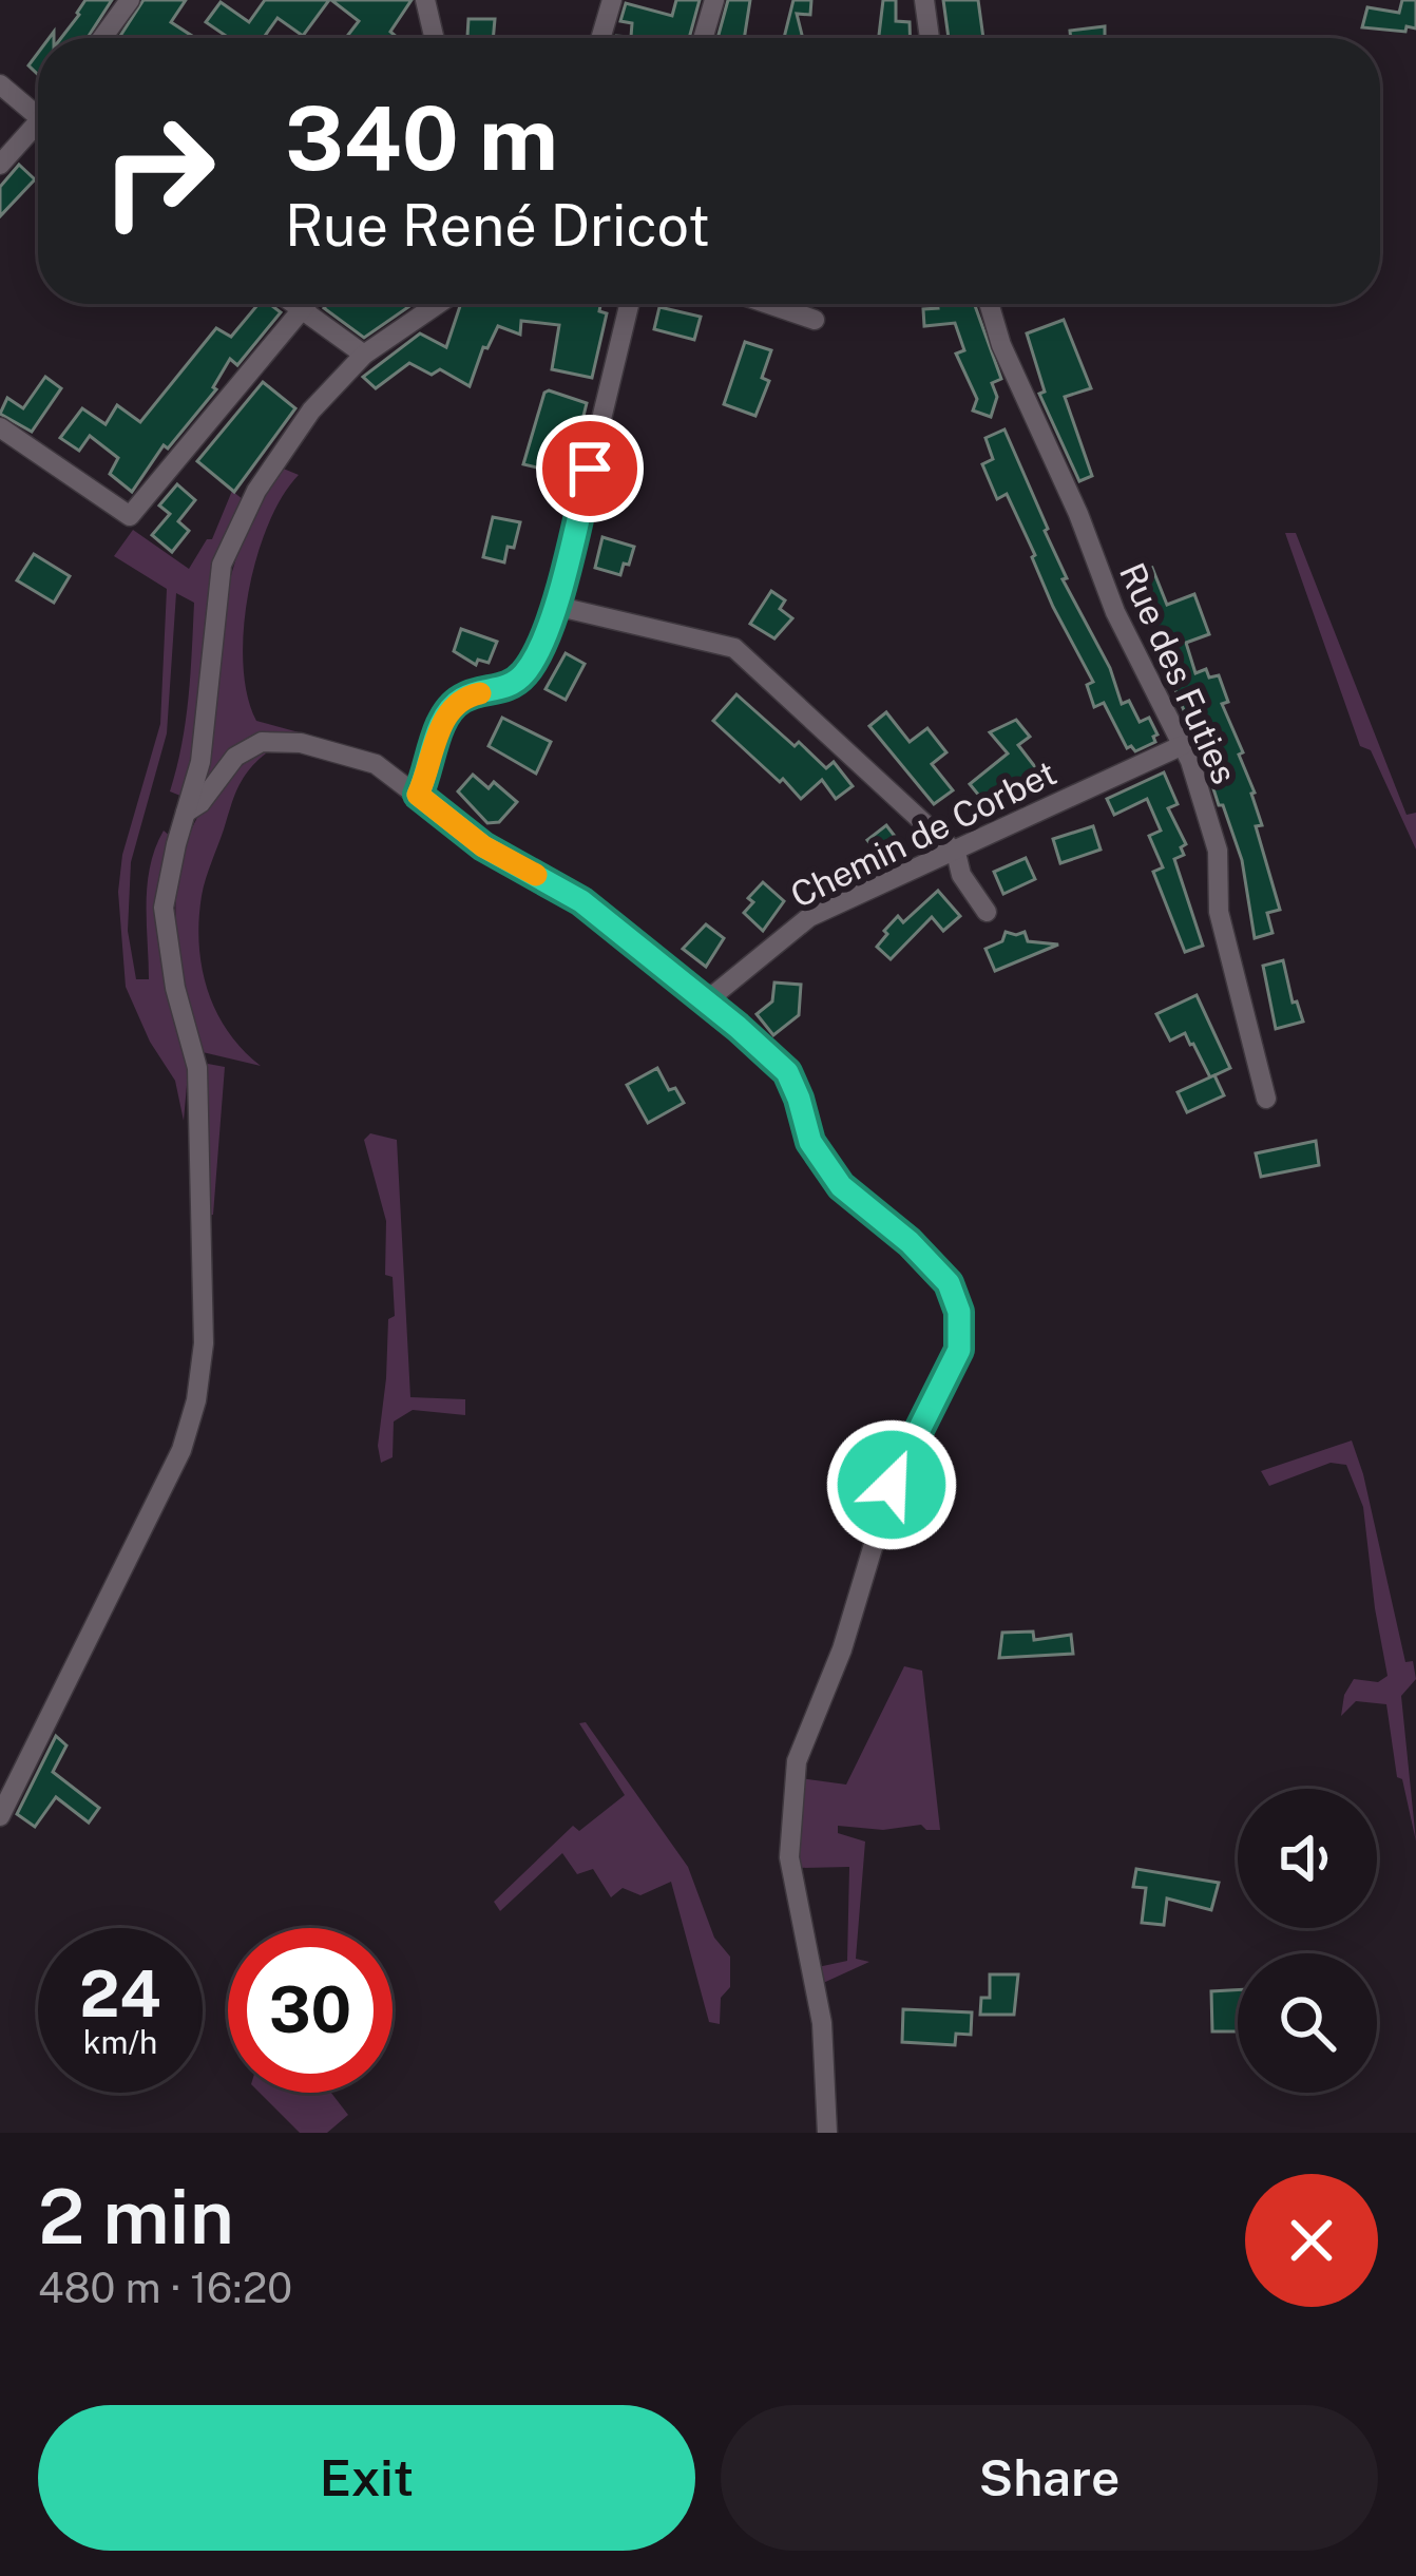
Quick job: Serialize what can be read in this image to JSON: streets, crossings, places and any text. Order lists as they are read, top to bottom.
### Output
{
  "streets": {
    "street": ["Rue des Futies", "Chemin de Corbet"]
  },
  "crossings": [
    ["Rue des Futies", "Chemin de Corbet"]
  ],
  "page": {
    "turn": ["340 m", "Rue René Dricot"],
    "speed": "24 km/h",
    "limit": "30",
    "heading": ["2 min", "480 m · 16:20"],
    "buttons": ["Exit", "Share"]
  }
}
